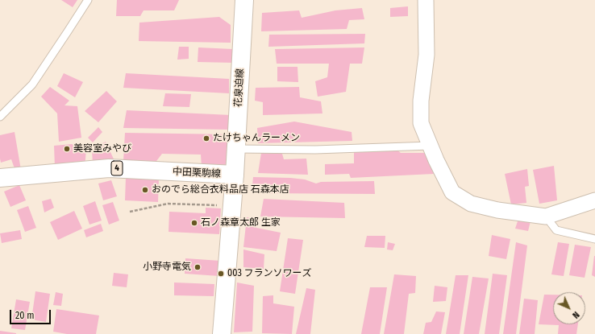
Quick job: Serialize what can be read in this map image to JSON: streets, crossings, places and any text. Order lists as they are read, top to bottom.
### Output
{
  "streets": {
    "main road": ["花泉迫線", "4", "中田栗駒線"]
  },
  "crossings": [
    ["花泉迫線", "中田栗駒線"]
  ],
  "places": [
    "たけちゃんラーメン",
    "美容室みやび",
    "おのでら総合衣料品店 石森本店",
    "石ノ森章太郎 生家",
    "小野寺電気",
    "003 フランソワーズ"
  ],
  "scale_bar": "20 m",
  "north": "bottom right"
}
